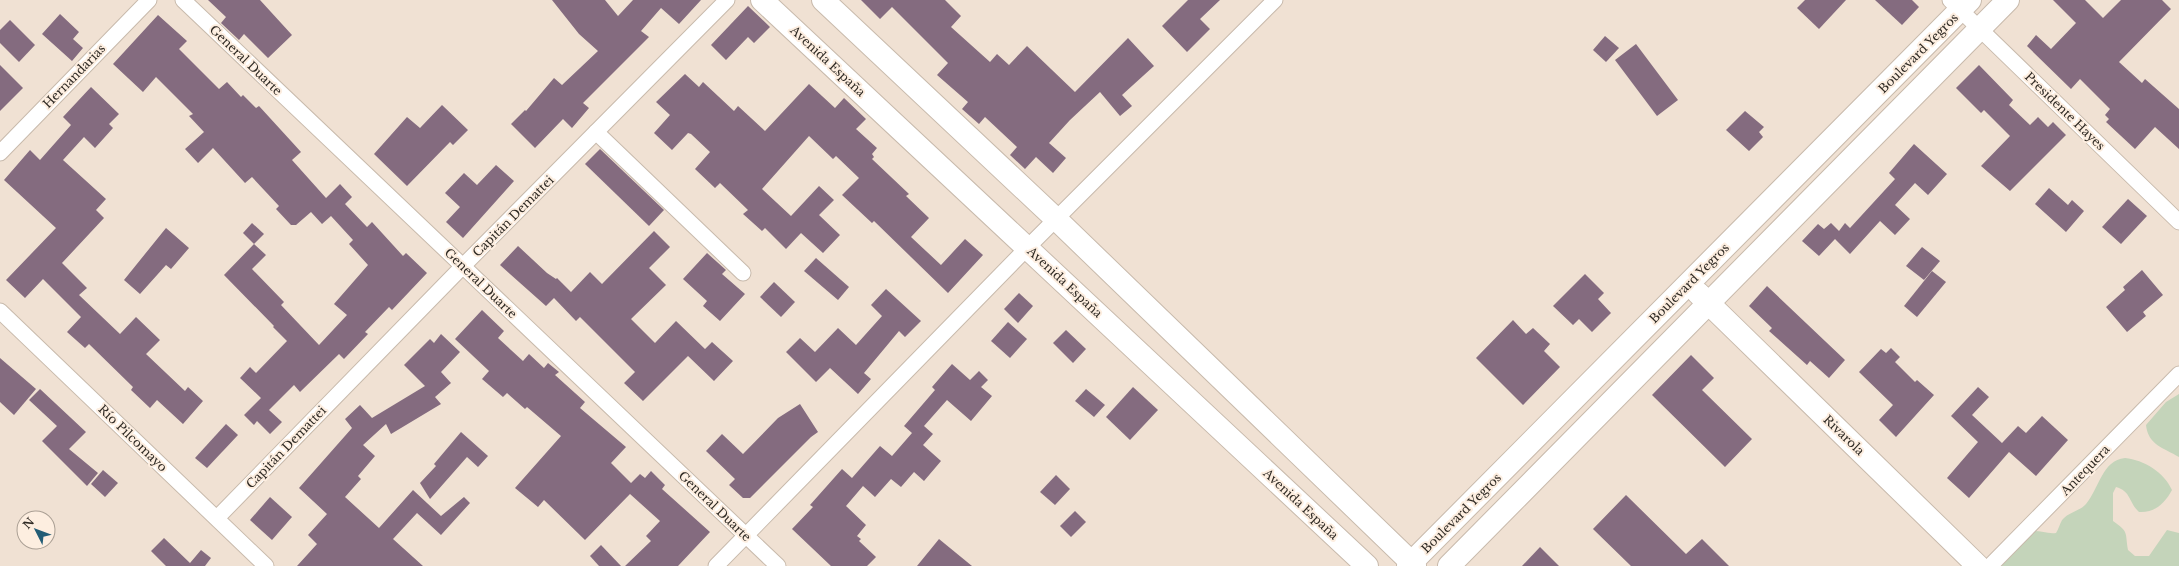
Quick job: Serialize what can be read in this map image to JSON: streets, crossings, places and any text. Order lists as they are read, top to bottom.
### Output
{
  "streets": {
    "street": [
      "Boulevard Yegros",
      "General Duarte",
      "Avenida España",
      "Hernandarias",
      "Presidente Hayes",
      "Capitán Demattei",
      "Rivarola",
      "Río Pilcomayo",
      "Antequera"
    ]
  },
  "crossings": [
    ["Boulevard Yegros", "Presidente Hayes"],
    ["Boulevard Yegros", "Rivarola"],
    ["General Duarte", "Capitán Demattei"],
    ["Capitán Demattei", "Río Pilcomayo"]
  ],
  "north": "top left"
}
